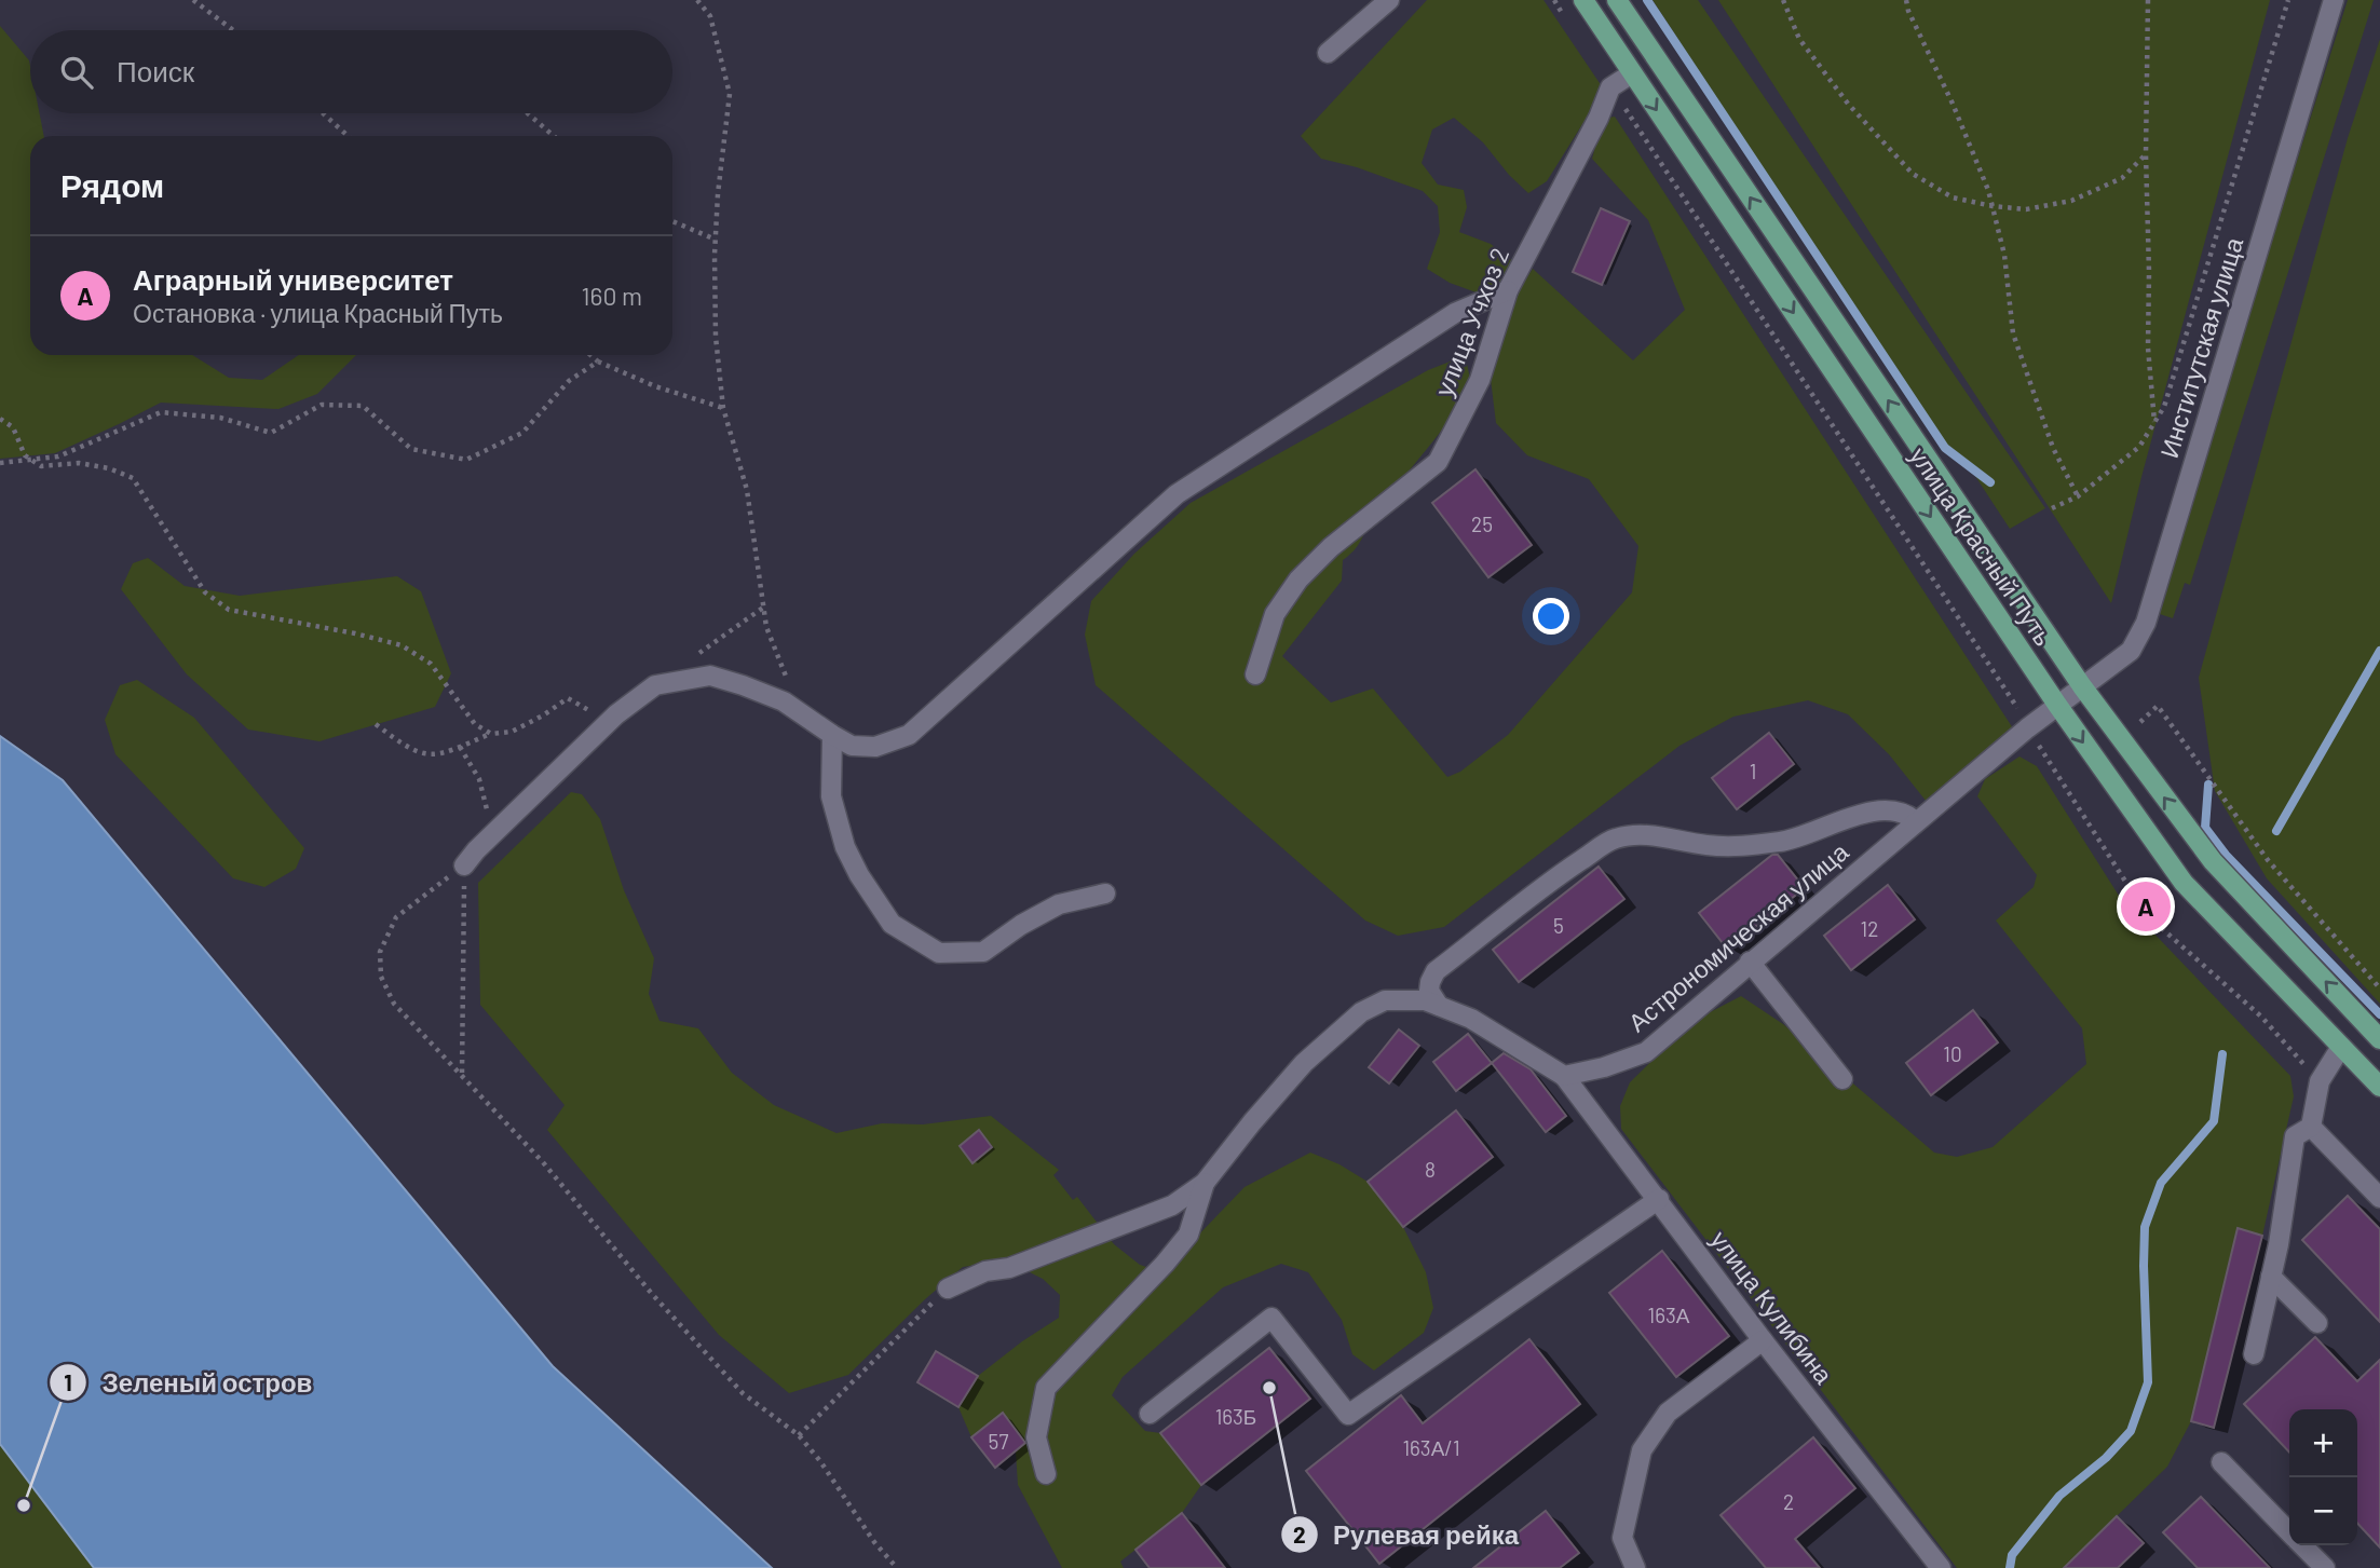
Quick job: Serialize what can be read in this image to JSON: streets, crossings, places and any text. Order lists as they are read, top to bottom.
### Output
{
  "streets": {
    "main road": ["улица Красный Путь"],
    "street": [
      "улица Учхоз 2",
      "Институтская улица",
      "Астрономическая улица",
      "улица Кулибина"
    ]
  },
  "crossings": [
    ["Институтская улица", "улица Красный Путь"],
    ["Институтская улица", "Астрономическая улица"],
    ["улица Красный Путь", "Астрономическая улица"],
    ["Астрономическая улица", "улица Кулибина"]
  ],
  "places": ["Рулевая рейка", "Зеленый остров"],
  "house_numbers": [
    "25",
    "1",
    "5",
    "12",
    "10",
    "8",
    "163А",
    "163Б",
    "57",
    "163А/1",
    "2"
  ],
  "page": {
    "search": "Поиск",
    "heading": "Рядом",
    "list": [
      {
        "mark": "A",
        "name": "Аграрный университет",
        "note": "Остановка · улица Красный Путь",
        "value": "160 m"
      }
    ],
    "pins": "A",
    "map_buttons": ["+", "−"]
  }
}
